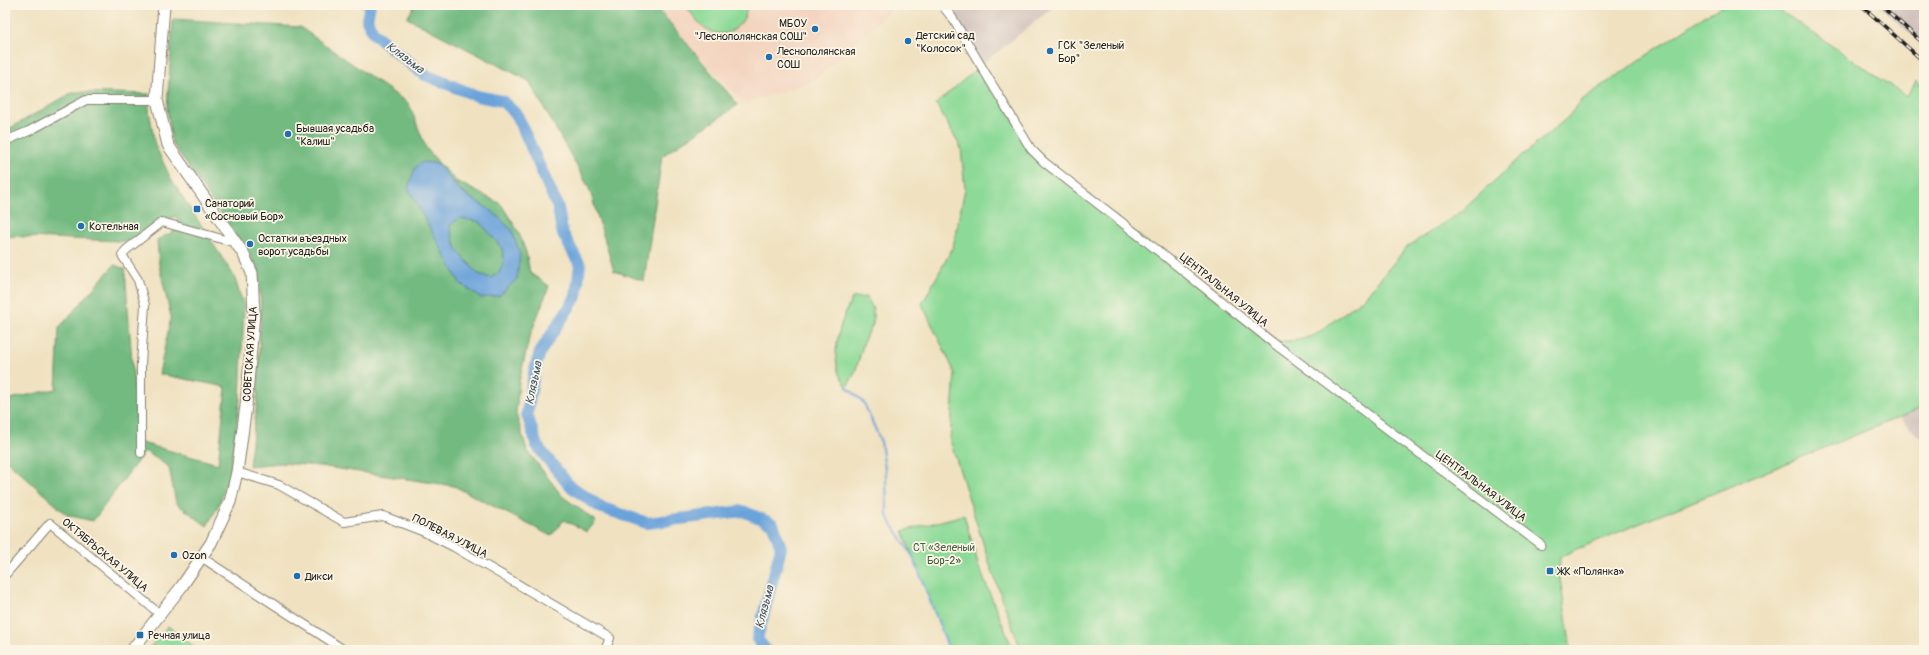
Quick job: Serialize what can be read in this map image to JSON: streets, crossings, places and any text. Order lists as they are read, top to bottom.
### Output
{
  "streets": {
    "main road": ["СОВЕТСКАЯ УЛИЦА"],
    "street": ["ЦЕНТРАЛЬНАЯ УЛИЦА", "ПОЛЕВАЯ УЛИЦА", "ОКТЯБРЬСКАЯ УЛИЦА"]
  },
  "crossings": [
    ["СОВЕТСКАЯ УЛИЦА", "ПОЛЕВАЯ УЛИЦА"],
    ["СОВЕТСКАЯ УЛИЦА", "ОКТЯБРЬСКАЯ УЛИЦА"]
  ],
  "water": ["Клязьма"],
  "parks": ["СТ «Зеленый Бор-2»"],
  "places": {
    "other": [
      "МБОУ \"Леснополянская СОШ\"",
      "Детский сад \"Колосок\"",
      "ГСК \"Зеленый Бор\"",
      "Леснополянская СОШ",
      "Бывшая усадьба \"Калиш\"",
      "Котельная",
      "Остатки въездных ворот усадьбы",
      "Ozon",
      "Дикси"
    ],
    "transit": ["Санаторий «Сосновый Бор»", "ЖК «Полянка»", "Речная улица"]
  }
}
